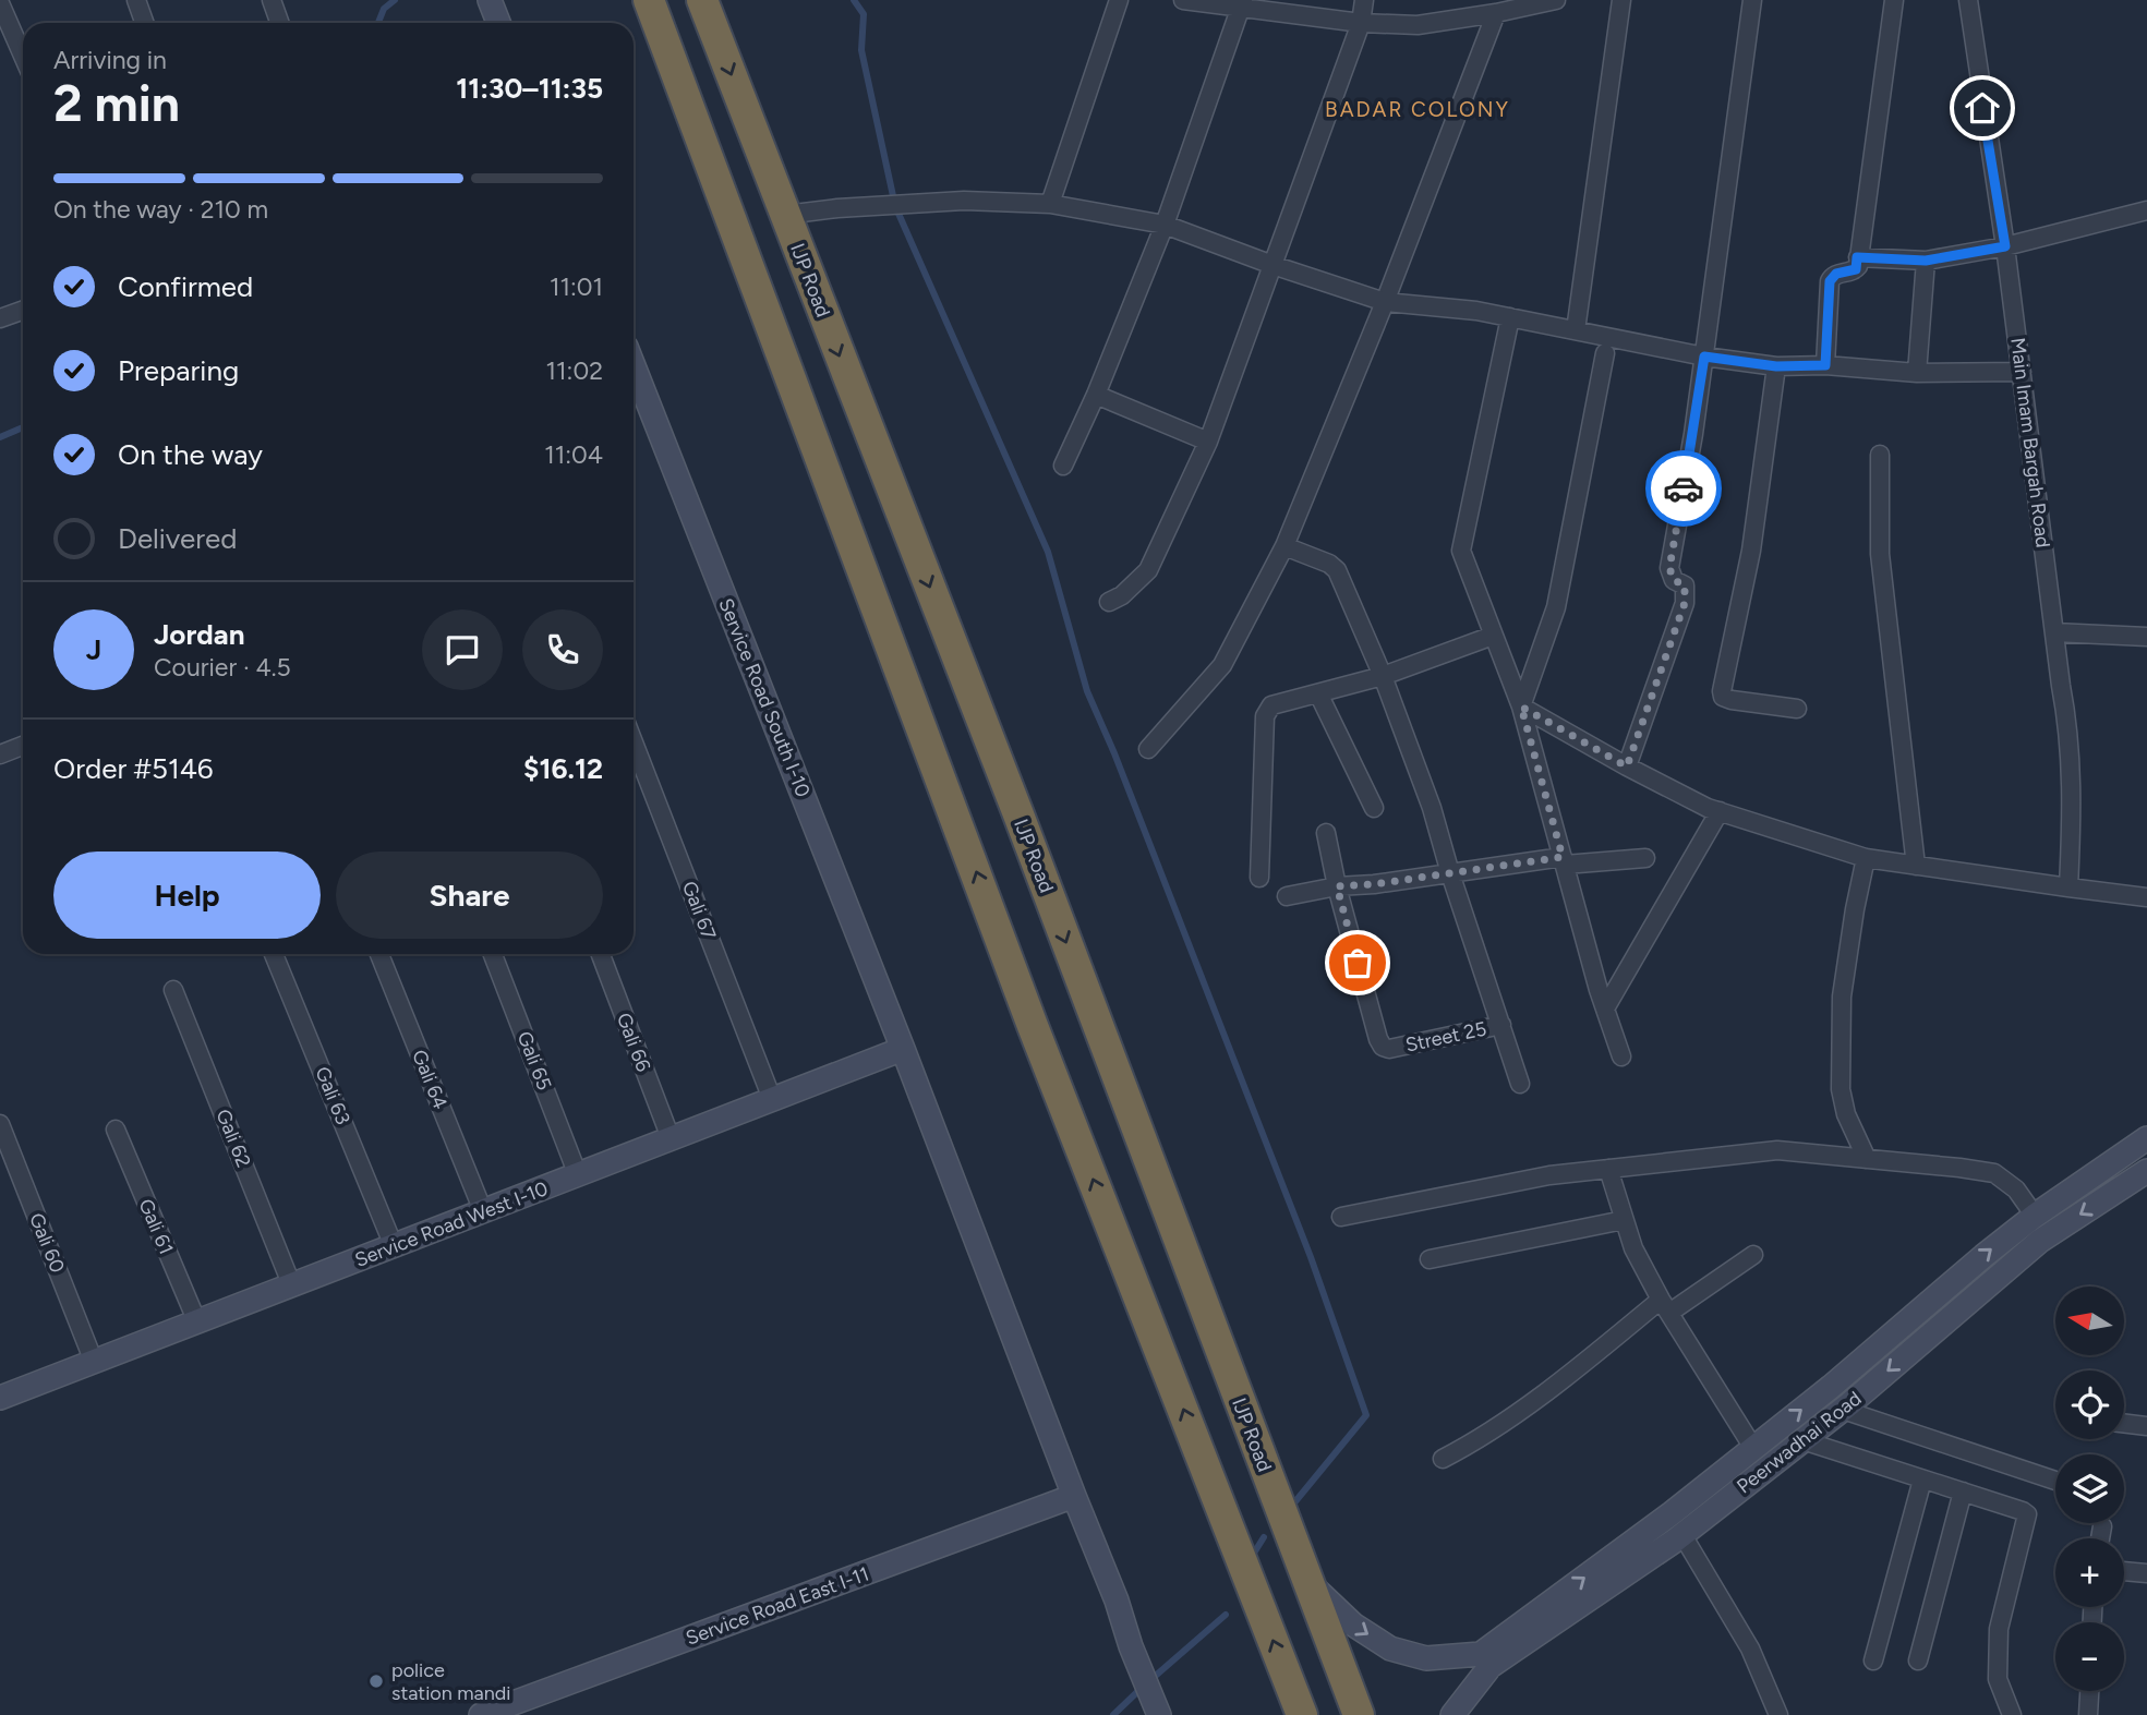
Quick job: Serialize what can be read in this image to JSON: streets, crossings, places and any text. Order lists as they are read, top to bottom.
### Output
{
  "streets": {
    "highway": ["IJP Road"],
    "main road": [
      "Service Road South I-10",
      "Service Road West I-10",
      "Peerwadhai Road",
      "Service Road East I-11"
    ],
    "street": [
      "Main Imam Bargah Road",
      "Gali 67",
      "Street 25",
      "Gali 66",
      "Gali 65",
      "Gali 64",
      "Gali 63",
      "Gali 62",
      "Gali 61",
      "Gali 60"
    ]
  },
  "crossings": [
    ["Service Road South I-10", "Service Road West I-10"],
    ["Service Road South I-10", "Service Road East I-11"],
    ["Gali 67", "Service Road West I-10"],
    ["Gali 66", "Service Road West I-10"],
    ["Gali 65", "Service Road West I-10"],
    ["Gali 64", "Service Road West I-10"],
    ["Gali 63", "Service Road West I-10"],
    ["Gali 62", "Service Road West I-10"],
    ["Service Road West I-10", "Gali 61"],
    ["Service Road West I-10", "Gali 60"]
  ],
  "districts": ["BADAR COLONY"],
  "places": ["police station mandi"],
  "north": "left",
  "page": {
    "heading": ["2 min", "Arriving in", "11:30–11:35"],
    "panel": [
      "Jordan",
      "Courier · 4.5",
      "Order #5146",
      "$16.12"
    ],
    "bar": "On the way · 210 m",
    "list": [
      ["Confirmed", "11:01"],
      ["Preparing", "11:02"],
      ["On the way", "11:04"],
      "Delivered"
    ],
    "round": "J",
    "buttons": ["Help", "Share"],
    "map_buttons": ["+", "−"]
  }
}
